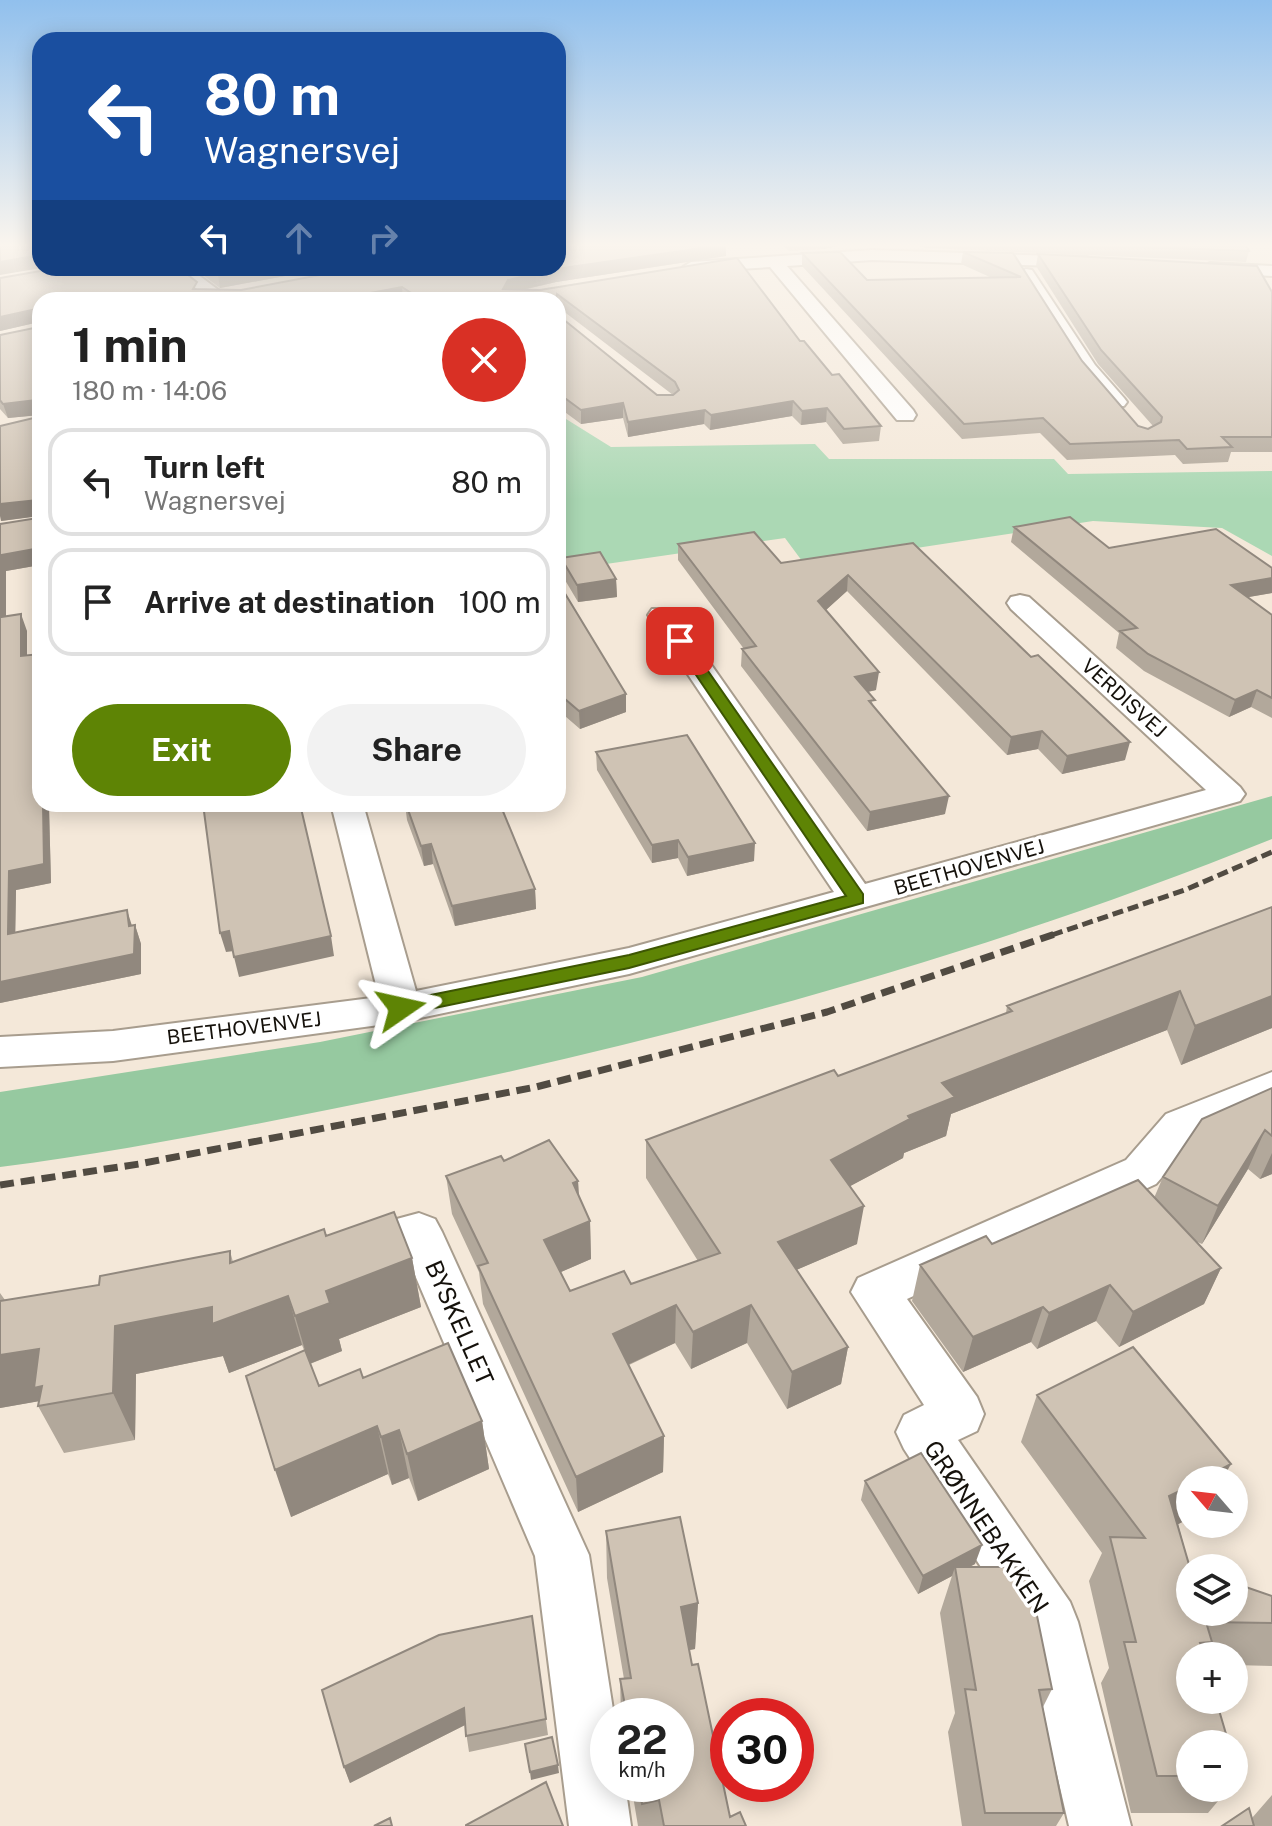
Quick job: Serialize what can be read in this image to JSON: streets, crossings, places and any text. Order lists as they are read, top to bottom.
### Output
{
  "streets": {
    "street": [
      "VERDISVEJ",
      "BEETHOVENVEJ",
      "BYSKELLET",
      "GRØNNEBAKKEN"
    ]
  },
  "crossings": [
    ["VERDISVEJ", "BEETHOVENVEJ"]
  ],
  "north": "top left",
  "page": {
    "turn": ["80 m", "Wagnersvej"],
    "heading": ["1 min", "180 m · 14:06"],
    "list": [
      {
        "name": "Turn left",
        "note": "Wagnersvej",
        "value": "80 m"
      },
      {
        "name": "Arrive at destination",
        "value": "100 m"
      }
    ],
    "buttons": ["Exit", "Share"],
    "map_buttons": ["+", "−"],
    "speed": "22 km/h",
    "limit": "30"
  }
}
